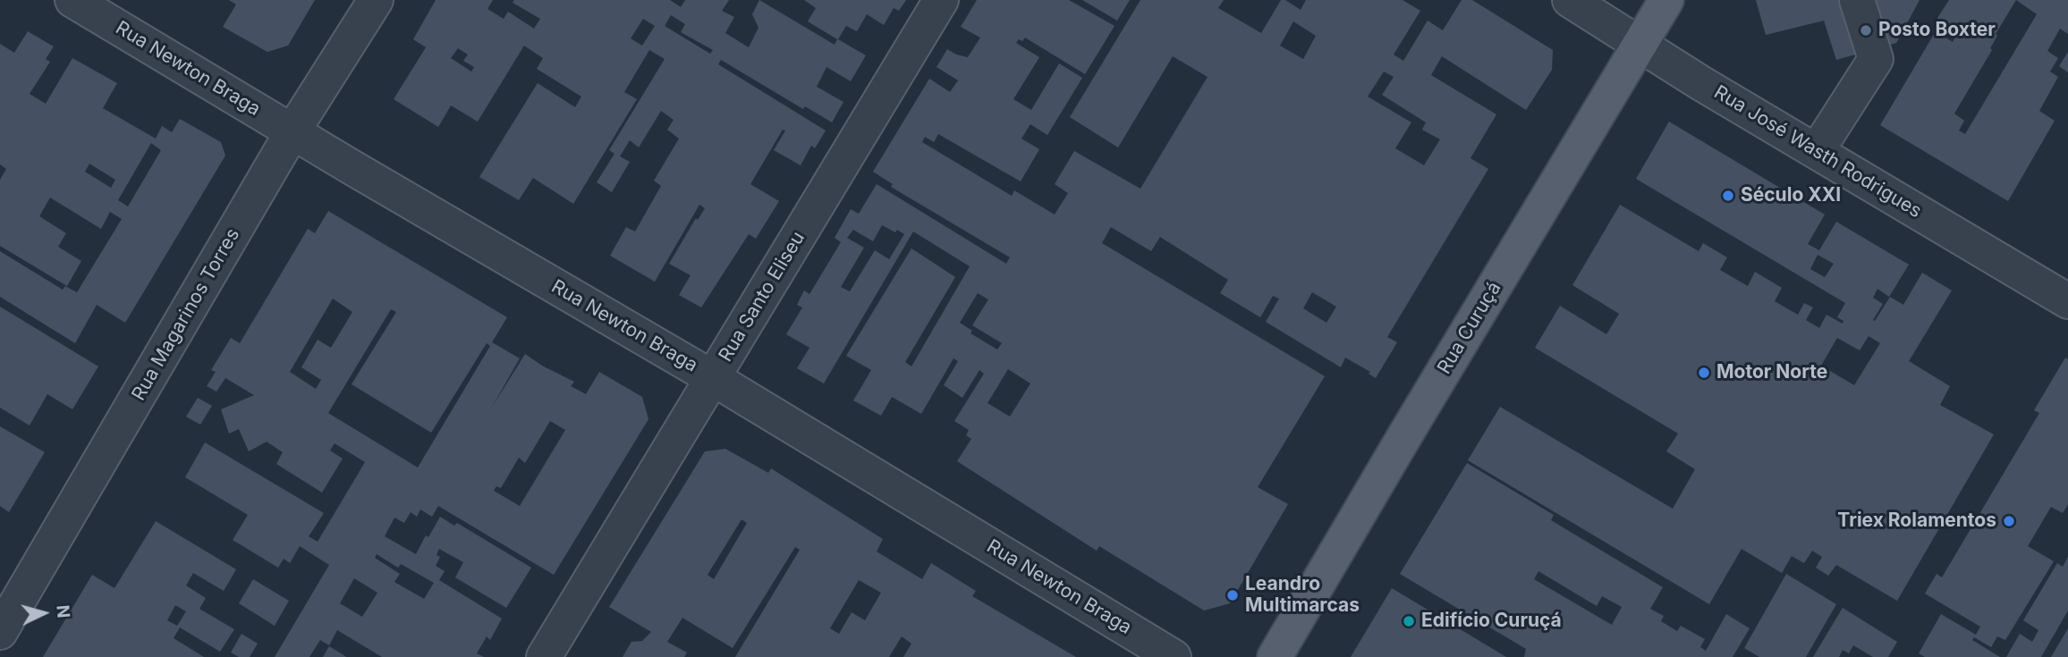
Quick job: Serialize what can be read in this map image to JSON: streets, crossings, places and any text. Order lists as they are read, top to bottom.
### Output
{
  "streets": {
    "main road": ["Rua Curuçá"],
    "street": [
      "Rua Newton Braga",
      "Rua José Wasth Rodrigues",
      "Rua Santo Eliseu",
      "Rua Magarinos Torres"
    ]
  },
  "crossings": [
    ["Rua Newton Braga", "Rua Santo Eliseu"],
    ["Rua Newton Braga", "Rua Magarinos Torres"],
    ["Rua José Wasth Rodrigues", "Rua Curuçá"]
  ],
  "places": [
    "Posto Boxter",
    "Século XXI",
    "Motor Norte",
    "Triex Rolamentos",
    "Leandro Multimarcas",
    "Edifício Curuçá"
  ],
  "north": "right"
}
